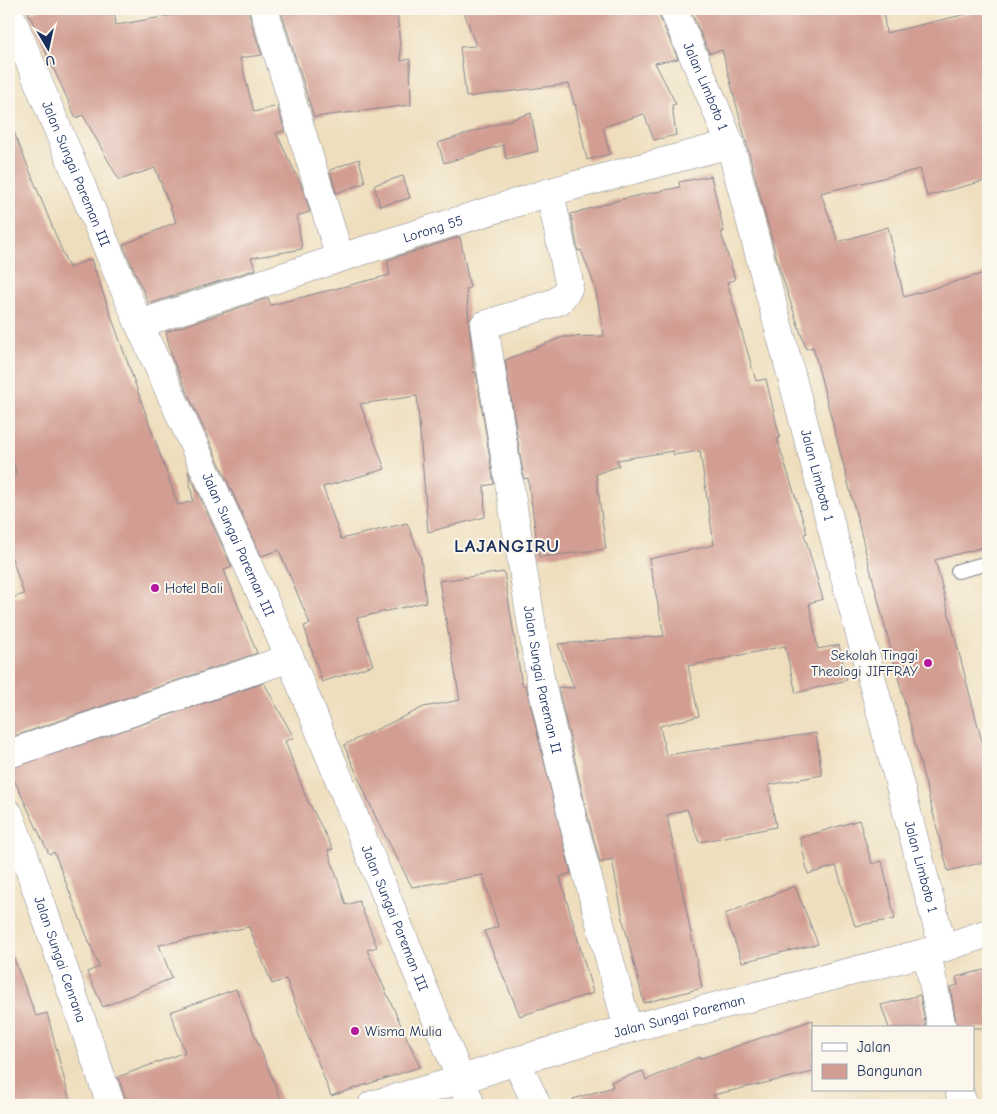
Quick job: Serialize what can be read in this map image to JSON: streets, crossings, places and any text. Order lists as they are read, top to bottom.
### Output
{
  "streets": {
    "street": [
      "Jalan Limboto 1",
      "Jalan Sungai Pareman III",
      "Lorong 55",
      "Jalan Sungai Pareman II",
      "Jalan Sungai Cenrana",
      "Jalan Sungai Pareman"
    ]
  },
  "crossings": [
    ["Jalan Limboto 1", "Lorong 55"],
    ["Jalan Limboto 1", "Jalan Sungai Pareman"],
    ["Jalan Sungai Pareman III", "Lorong 55"],
    ["Jalan Sungai Pareman III", "Jalan Sungai Pareman"],
    ["Lorong 55", "Jalan Sungai Pareman II"],
    ["Jalan Sungai Pareman II", "Jalan Sungai Pareman"]
  ],
  "districts": ["LAJANGIRU"],
  "places": ["Hotel Bali", "Sekolah Tinggi Theologi JIFFRAY", "Wisma Mulia"],
  "legend": ["Jalan", "Bangunan"],
  "north": "bottom"
}
